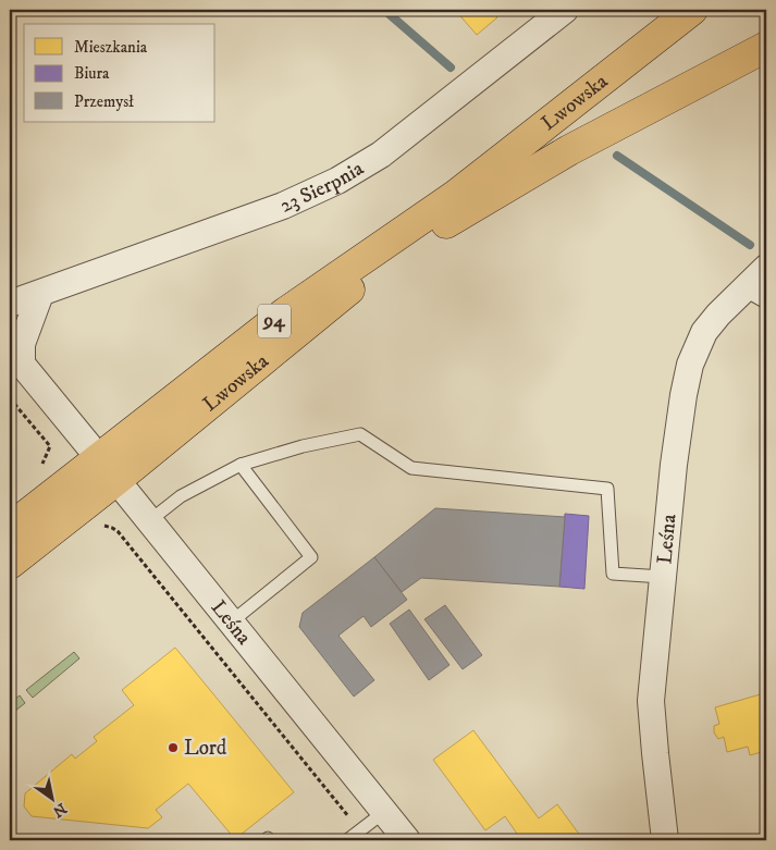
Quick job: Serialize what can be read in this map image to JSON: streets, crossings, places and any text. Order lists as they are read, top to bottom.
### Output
{
  "streets": {
    "main road": ["Lwowska", "94"],
    "street": ["23 Sierpnia", "Leśna"]
  },
  "crossings": [
    ["Lwowska", "Leśna"]
  ],
  "places": ["Lord"],
  "legend": ["Mieszkania", "Biura", "Przemysł"],
  "north": "bottom right"
}
